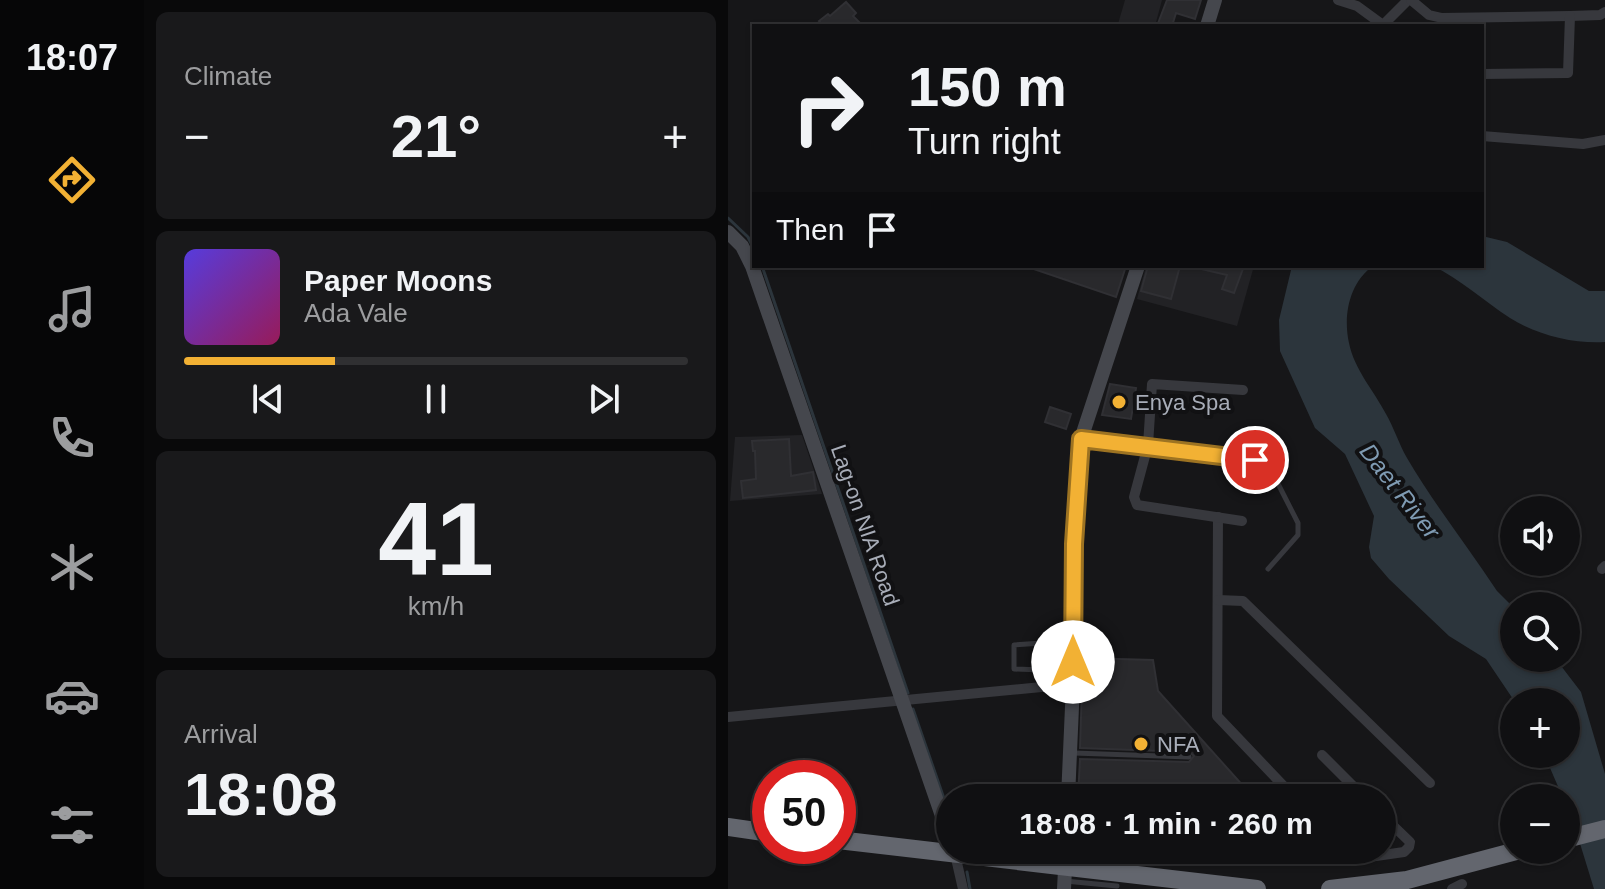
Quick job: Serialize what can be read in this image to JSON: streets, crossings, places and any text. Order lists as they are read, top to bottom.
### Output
{
  "streets": {
    "street": ["Lag-on NIA Road"]
  },
  "water": ["Daet River"],
  "places": ["Enya Spa", "NFA"],
  "page": {
    "tabs": "18:07",
    "tile": [
      "Climate",
      ["41", "km/h"],
      ["Arrival", "18:08"]
    ],
    "turn": ["150 m", "Turn right"],
    "heat": ["−", "21°", "+"],
    "then": "Then",
    "song": ["Paper Moons", "Ada Vale"],
    "map_buttons": ["+", "−"],
    "limit": "50",
    "trip": "18:08 · 1 min · 260 m"
  }
}
